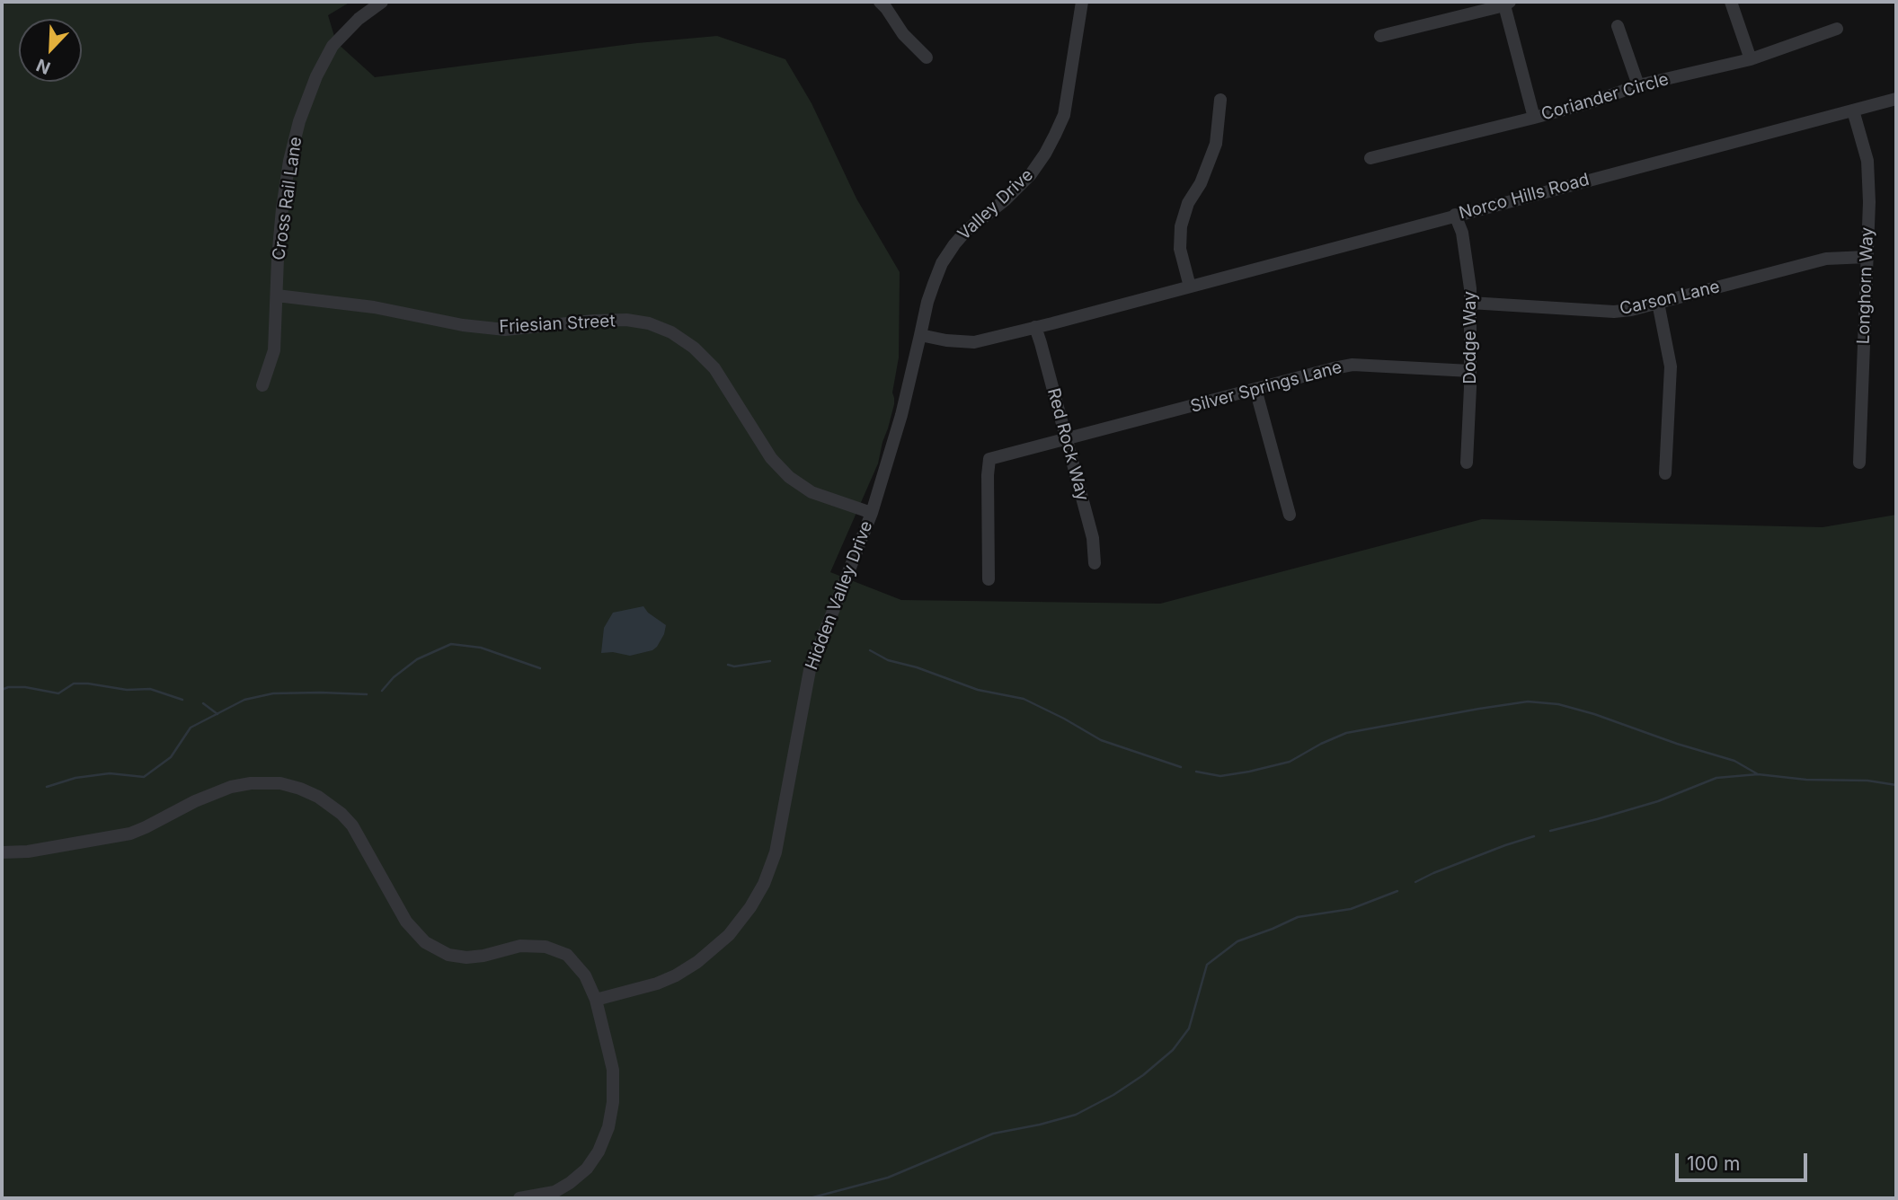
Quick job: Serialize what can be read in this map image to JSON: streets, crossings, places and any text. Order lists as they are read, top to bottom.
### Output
{
  "streets": {
    "street": [
      "Coriander Circle",
      "Norco Hills Road",
      "Cross Rail Lane",
      "Valley Drive",
      "Longhorn Way",
      "Carson Lane",
      "Friesian Street",
      "Dodge Way",
      "Silver Springs Lane",
      "Red Rock Way",
      "Hidden Valley Drive"
    ]
  },
  "crossings": [
    ["Norco Hills Road", "Longhorn Way"],
    ["Norco Hills Road", "Dodge Way"],
    ["Norco Hills Road", "Red Rock Way"],
    ["Cross Rail Lane", "Friesian Street"],
    ["Valley Drive", "Hidden Valley Drive"],
    ["Longhorn Way", "Carson Lane"],
    ["Carson Lane", "Dodge Way"],
    ["Friesian Street", "Hidden Valley Drive"],
    ["Dodge Way", "Silver Springs Lane"],
    ["Silver Springs Lane", "Red Rock Way"]
  ],
  "scale_bar": "100 m",
  "north": "bottom left"
}
